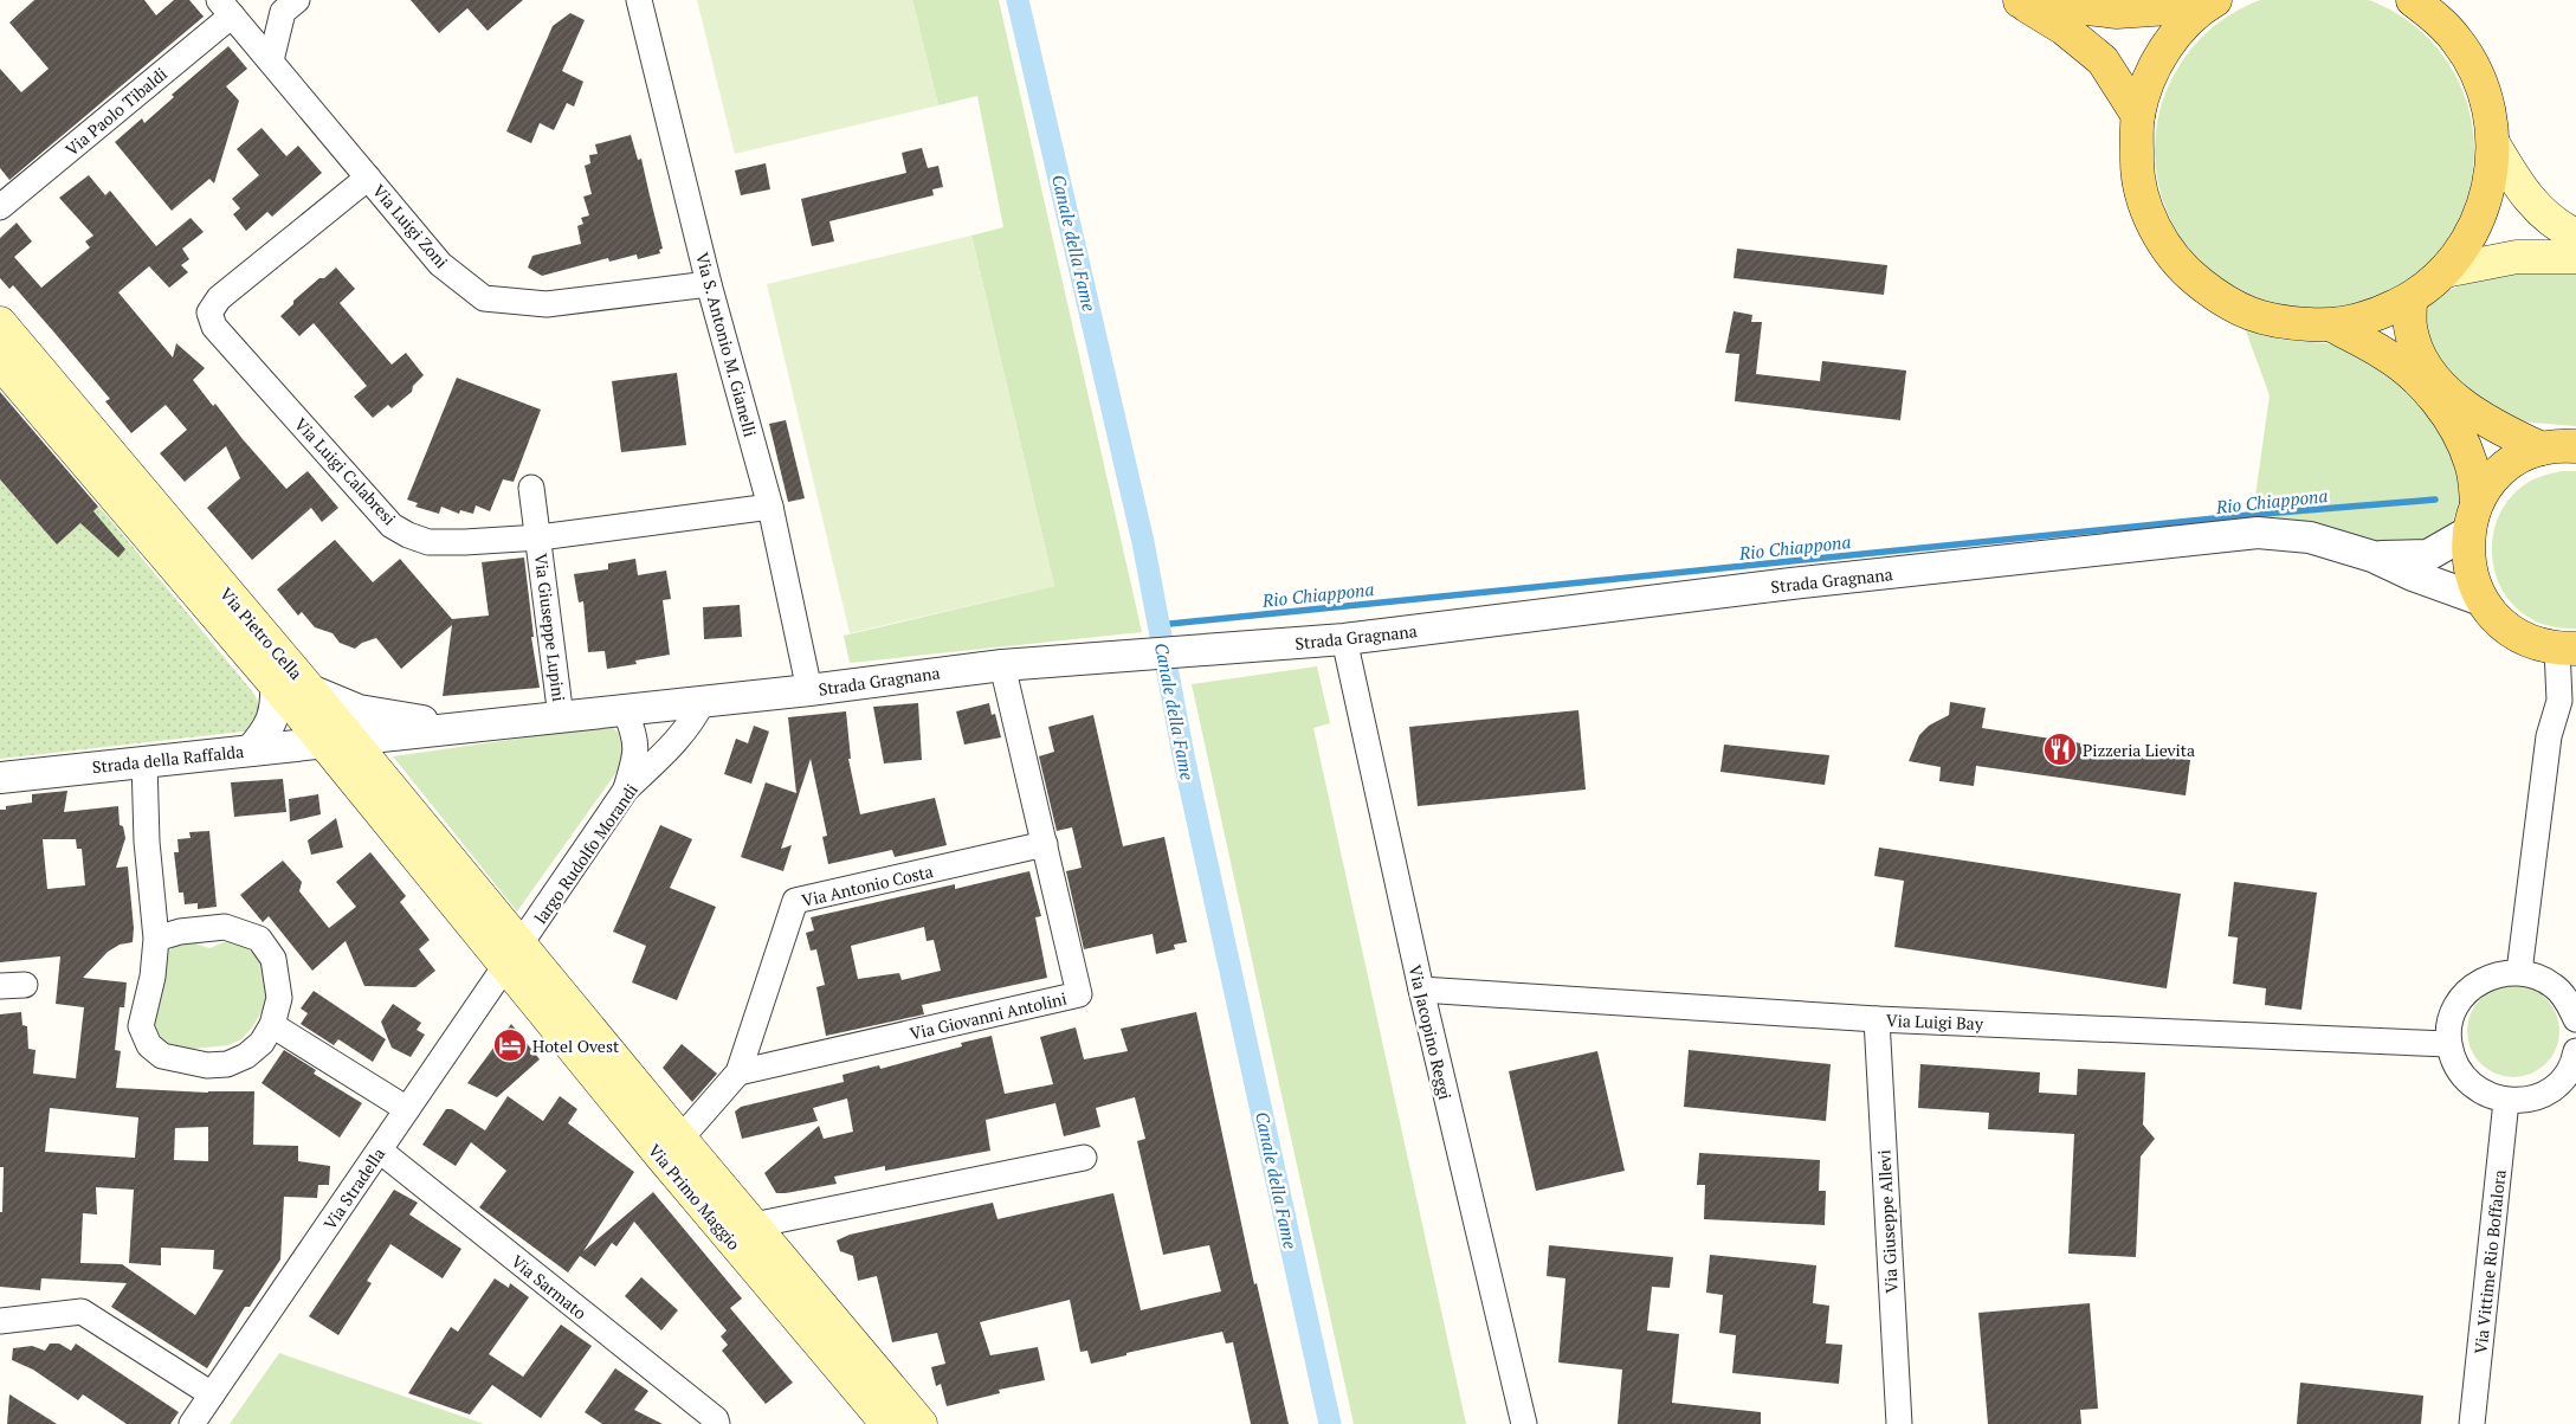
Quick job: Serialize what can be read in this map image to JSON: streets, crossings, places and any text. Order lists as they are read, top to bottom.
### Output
{
  "streets": {
    "main road": ["Via Pietro Cella", "Via Primo Maggio"],
    "street": [
      "Via Paolo Tibaldi",
      "Via Luigi Zoni",
      "Via S. Antonio M. Gianelli",
      "Via Luigi Calabresi",
      "Strada Gragnana",
      "Via Giuseppe Lupini",
      "Strada della Raffalda",
      "largo Rudolfo Morandi",
      "Via Antonio Costa",
      "Via Giovanni Antolini",
      "Via Luigi Bay",
      "Via Jacopino Reggi",
      "Via Stradella",
      "Via Giuseppe Allevi",
      "Via Vittime Rio Boffalora",
      "Via Sarmato"
    ]
  },
  "crossings": [
    ["Via Paolo Tibaldi", "Via Luigi Zoni"],
    ["Via Luigi Zoni", "Via S. Antonio M. Gianelli"],
    ["Via Luigi Zoni", "Via Luigi Calabresi"],
    ["Via S. Antonio M. Gianelli", "Via Luigi Calabresi"],
    ["Via S. Antonio M. Gianelli", "Strada Gragnana"],
    ["Via Luigi Calabresi", "Via Giuseppe Lupini"],
    ["Strada Gragnana", "Via Giuseppe Lupini"],
    ["Strada Gragnana", "Via Pietro Cella"],
    ["Strada Gragnana", "Strada della Raffalda"],
    ["Strada Gragnana", "largo Rudolfo Morandi"],
    ["Strada Gragnana", "Via Giovanni Antolini"],
    ["Strada Gragnana", "Via Jacopino Reggi"],
    ["Via Pietro Cella", "Strada della Raffalda"],
    ["Via Pietro Cella", "largo Rudolfo Morandi"],
    ["Via Pietro Cella", "Via Stradella"],
    ["Via Pietro Cella", "Via Primo Maggio"],
    ["largo Rudolfo Morandi", "Via Stradella"],
    ["largo Rudolfo Morandi", "Via Primo Maggio"],
    ["Via Antonio Costa", "Via Giovanni Antolini"],
    ["Via Luigi Bay", "Via Jacopino Reggi"],
    ["Via Luigi Bay", "Via Giuseppe Allevi"],
    ["Via Stradella", "Via Primo Maggio"],
    ["Via Stradella", "Via Sarmato"]
  ],
  "water": ["Canale della Fame", "Rio Chiappona"],
  "places": {
    "restaurant": ["Pizzeria Lievita"],
    "hotel": ["Hotel Ovest"]
  }
}
